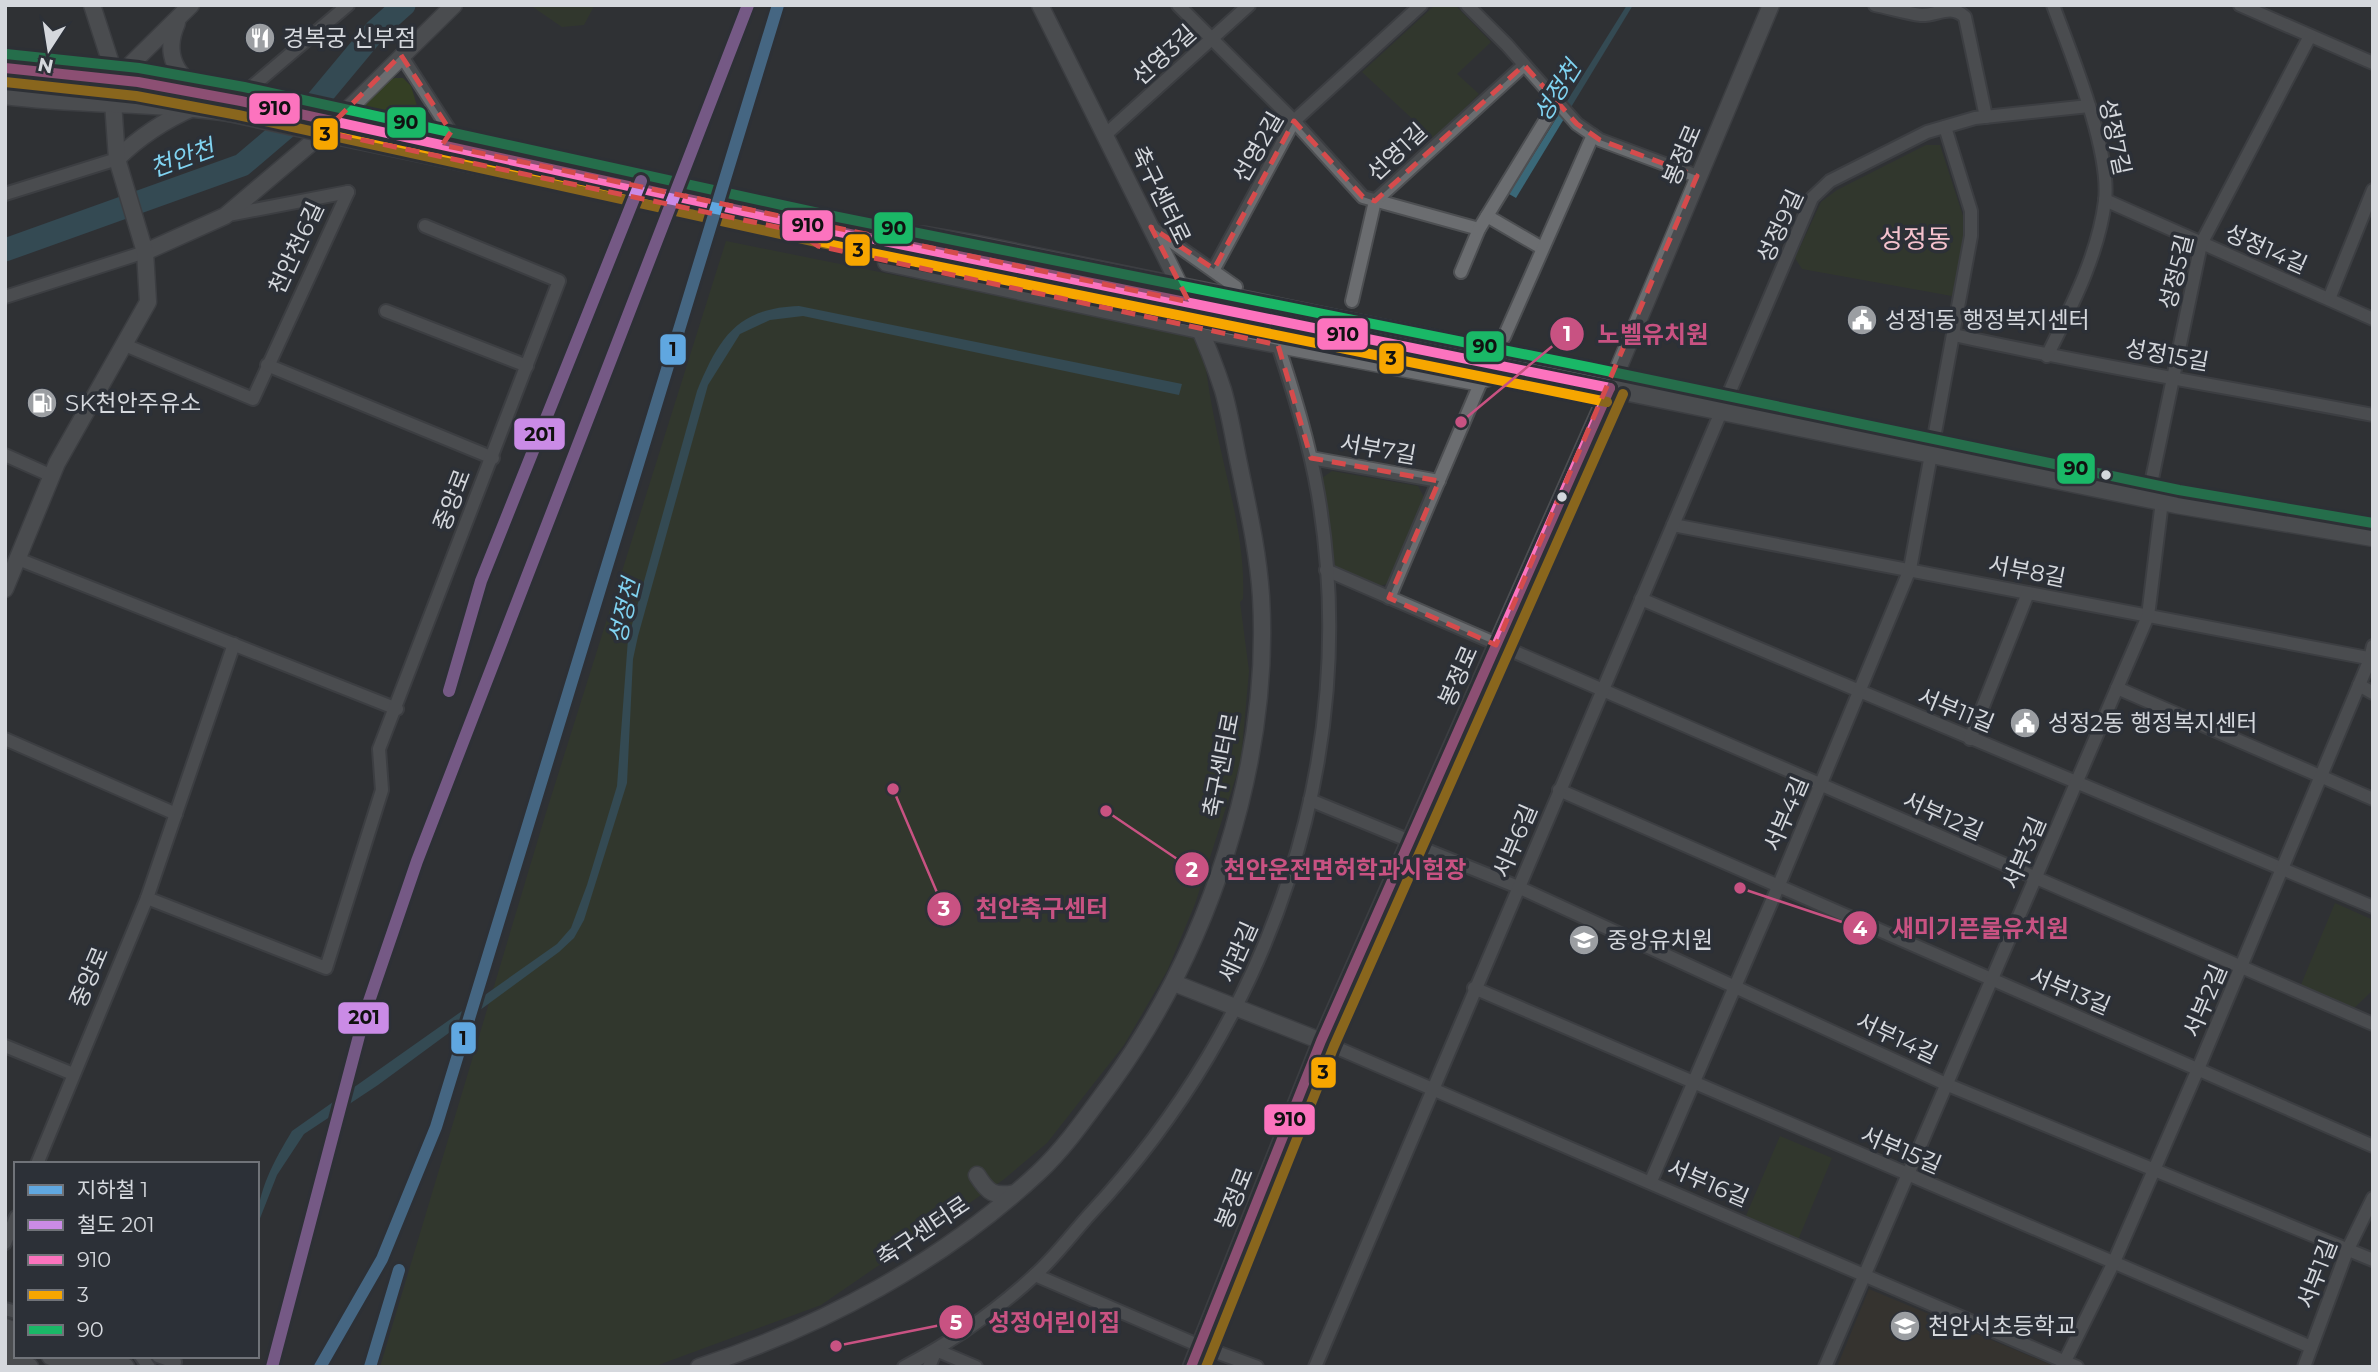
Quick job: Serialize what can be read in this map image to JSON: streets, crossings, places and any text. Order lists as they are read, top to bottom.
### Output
{
  "streets": {
    "street": [
      "선영3길",
      "성정7길",
      "선영2길",
      "선영1길",
      "봉정로",
      "축구센터로",
      "성정9길",
      "천안천6길",
      "성정14길",
      "성정5길",
      "성정15길",
      "서부7길",
      "중앙로",
      "서부8길",
      "서부11길",
      "서부4길",
      "서부12길",
      "서부6길",
      "서부3길",
      "세관길",
      "서부13길",
      "서부2길",
      "서부14길",
      "서부15길",
      "서부16길",
      "서부1길"
    ]
  },
  "crossings": [
    ["선영3길", "축구센터로"],
    ["성정7길", "성정9길"],
    ["성정7길", "성정14길"],
    ["성정7길", "성정15길"],
    ["봉정로", "서부12길"],
    ["봉정로", "서부14길"],
    ["봉정로", "서부16길"],
    ["성정9길", "서부4길"],
    ["성정9길", "서부6길"],
    ["천안천6길", "중앙로"],
    ["성정14길", "성정5길"],
    ["성정5길", "성정15길"],
    ["성정5길", "서부3길"],
    ["성정15길", "서부4길"],
    ["서부7길", "서부12길"],
    ["서부7길", "세관길"],
    ["서부8길", "서부4길"],
    ["서부8길", "서부6길"],
    ["서부8길", "서부3길"],
    ["서부8길", "서부2길"],
    ["서부11길", "서부4길"],
    ["서부11길", "서부6길"],
    ["서부11길", "서부3길"],
    ["서부11길", "서부2길"],
    ["서부4길", "서부12길"],
    ["서부4길", "서부13길"],
    ["서부4길", "서부14길"],
    ["서부4길", "서부15길"],
    ["서부4길", "서부16길"],
    ["서부12길", "서부6길"],
    ["서부12길", "서부3길"],
    ["서부12길", "세관길"],
    ["서부12길", "서부2길"],
    ["서부6길", "서부13길"],
    ["서부6길", "서부14길"],
    ["서부6길", "서부15길"],
    ["서부6길", "서부16길"],
    ["서부3길", "서부13길"],
    ["서부3길", "서부14길"],
    ["서부3길", "서부15길"],
    ["서부3길", "서부16길"],
    ["세관길", "서부14길"],
    ["서부13길", "서부2길"],
    ["서부2길", "서부14길"],
    ["서부2길", "서부15길"],
    ["서부2길", "서부16길"],
    ["서부14길", "서부1길"],
    ["서부15길", "서부1길"]
  ],
  "districts": ["성정동"],
  "water": ["성정천", "천안천"],
  "places": {
    "restaurant": ["경복궁 신부점"],
    "public building": ["성정1동 행정복지센터", "성정2동 행정복지센터"],
    "fuel station": ["SK천안주유소"],
    "other": [
      "노벨유치원",
      "천안축구센터",
      "천안운전면허학과시험장",
      "새미기픈물유치원",
      "성정어린이집"
    ],
    "school or university": ["중앙유치원", "천안서초등학교"]
  },
  "lines": [
    "metro line 1",
    "rail line 201",
    "transit line 90",
    "transit line 910",
    "transit line 3"
  ],
  "legend": [
    "지하철 1",
    "철도 201",
    "910",
    "3",
    "90"
  ],
  "north": "bottom"
}
